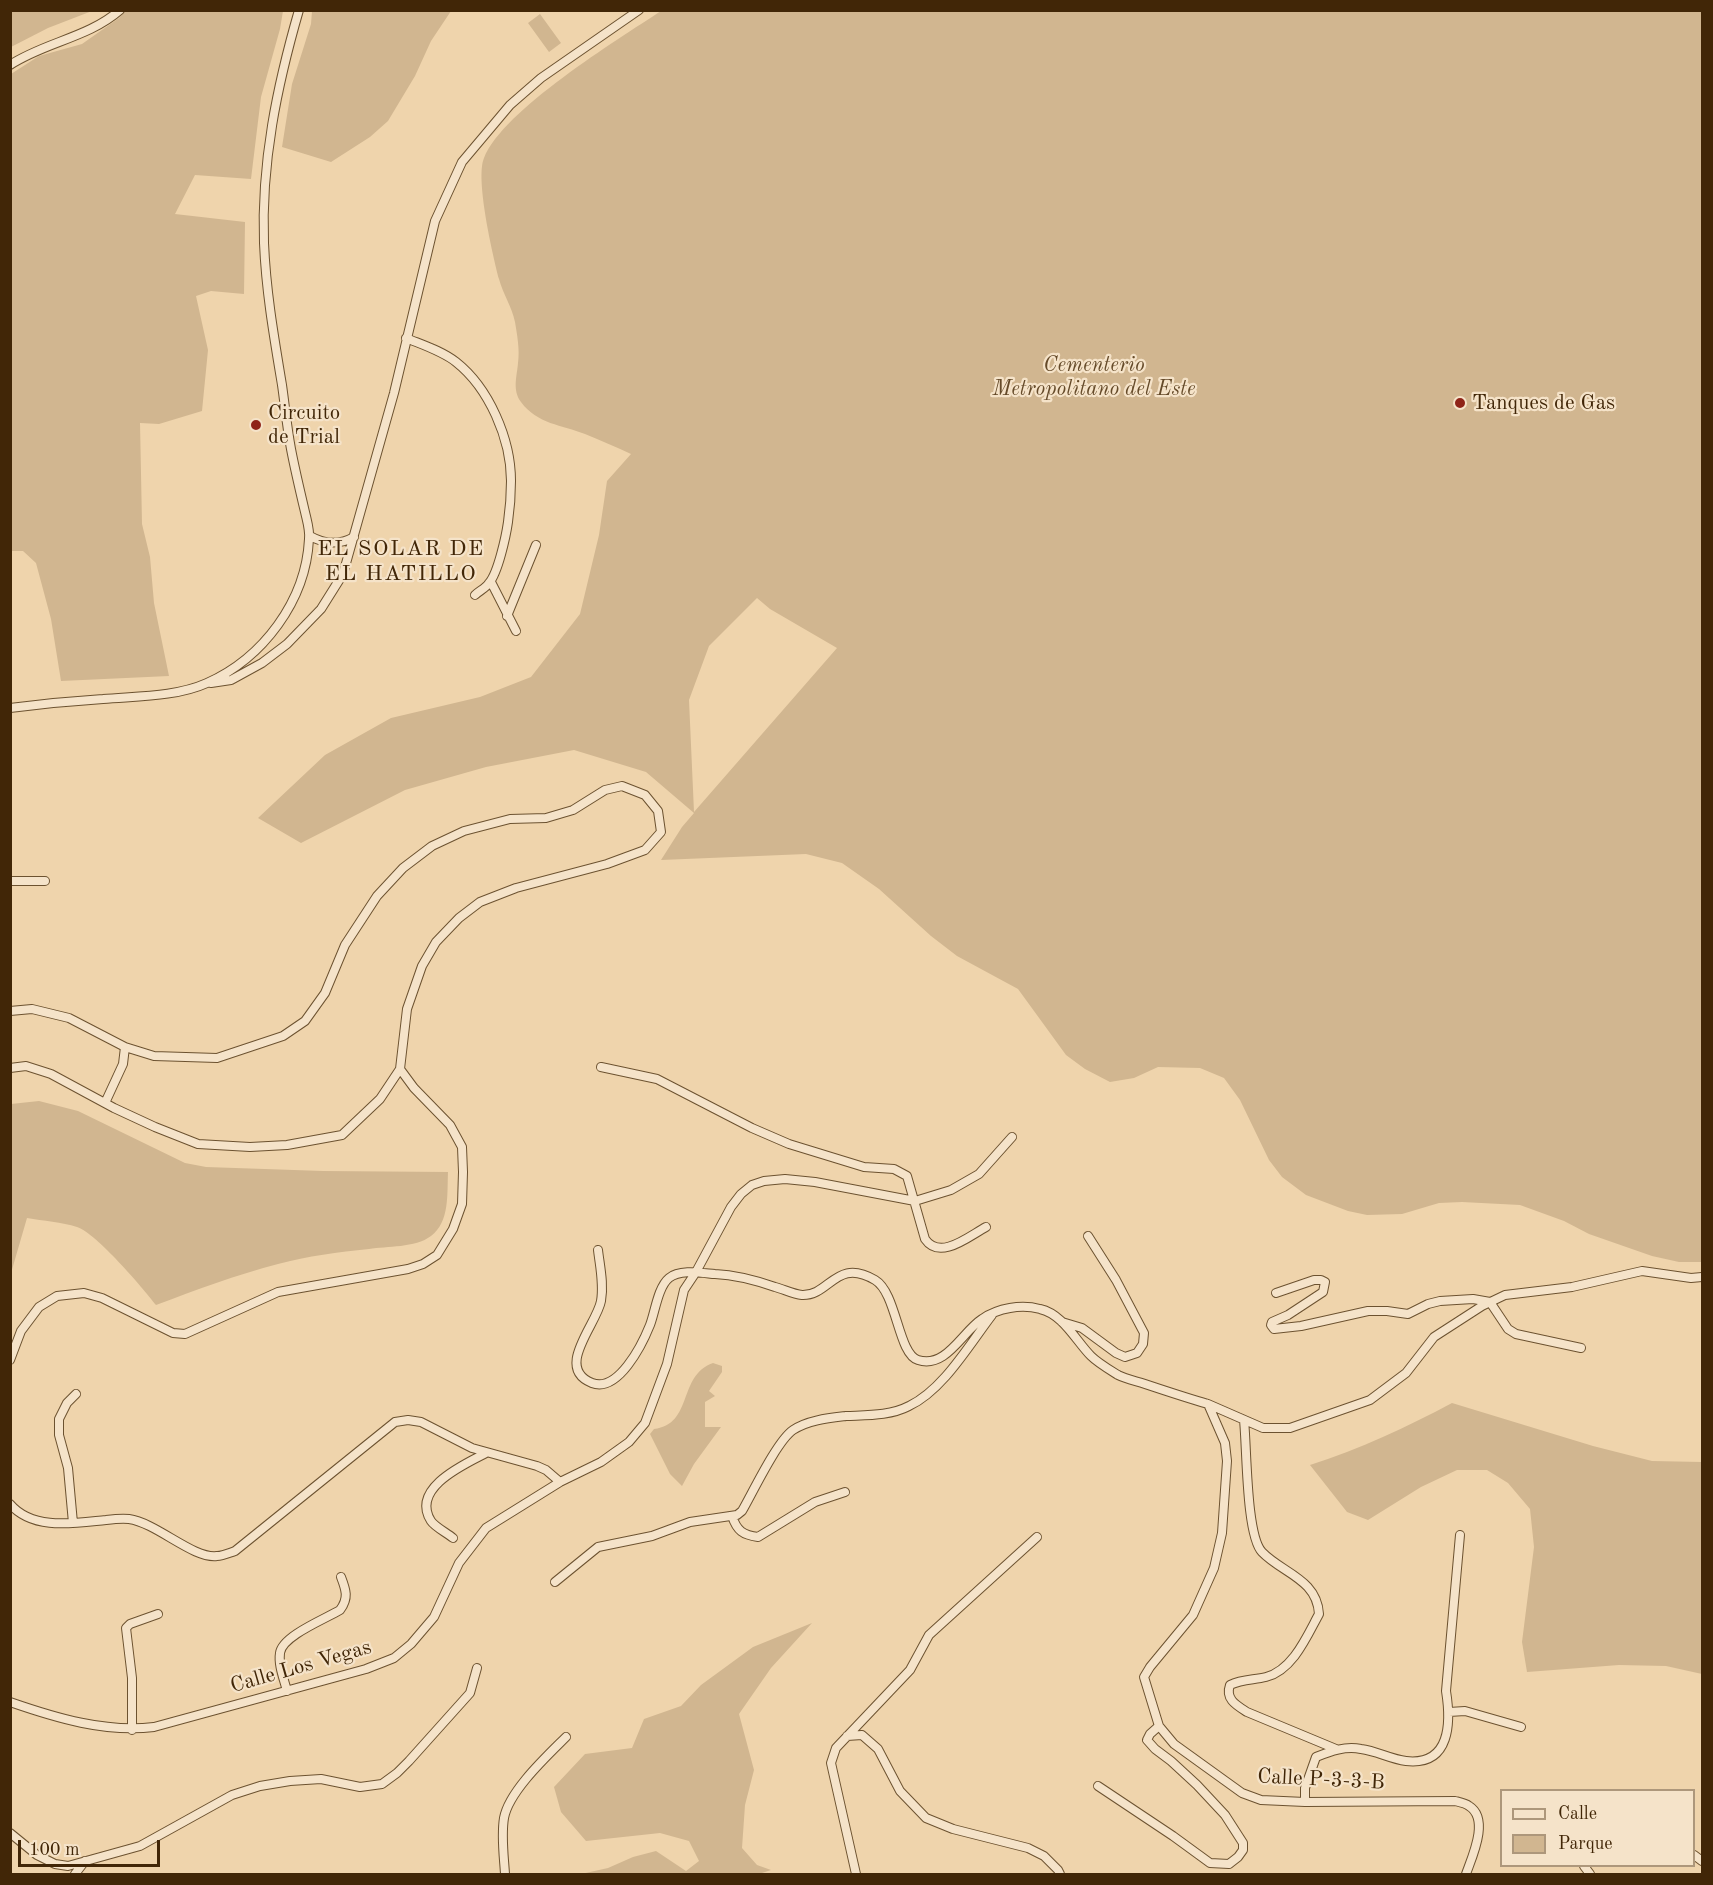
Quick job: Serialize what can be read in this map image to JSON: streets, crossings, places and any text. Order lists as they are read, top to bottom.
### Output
{
  "streets": {
    "street": ["Calle Los Vegas", "Calle P-3-3-B"]
  },
  "districts": ["EL SOLAR DE EL HATILLO"],
  "parks": ["Cementerio Metropolitano del Este"],
  "places": ["Tanques de Gas", "Circuito de Trial"],
  "legend": ["Calle", "Parque"],
  "scale_bar": "100 m"
}
